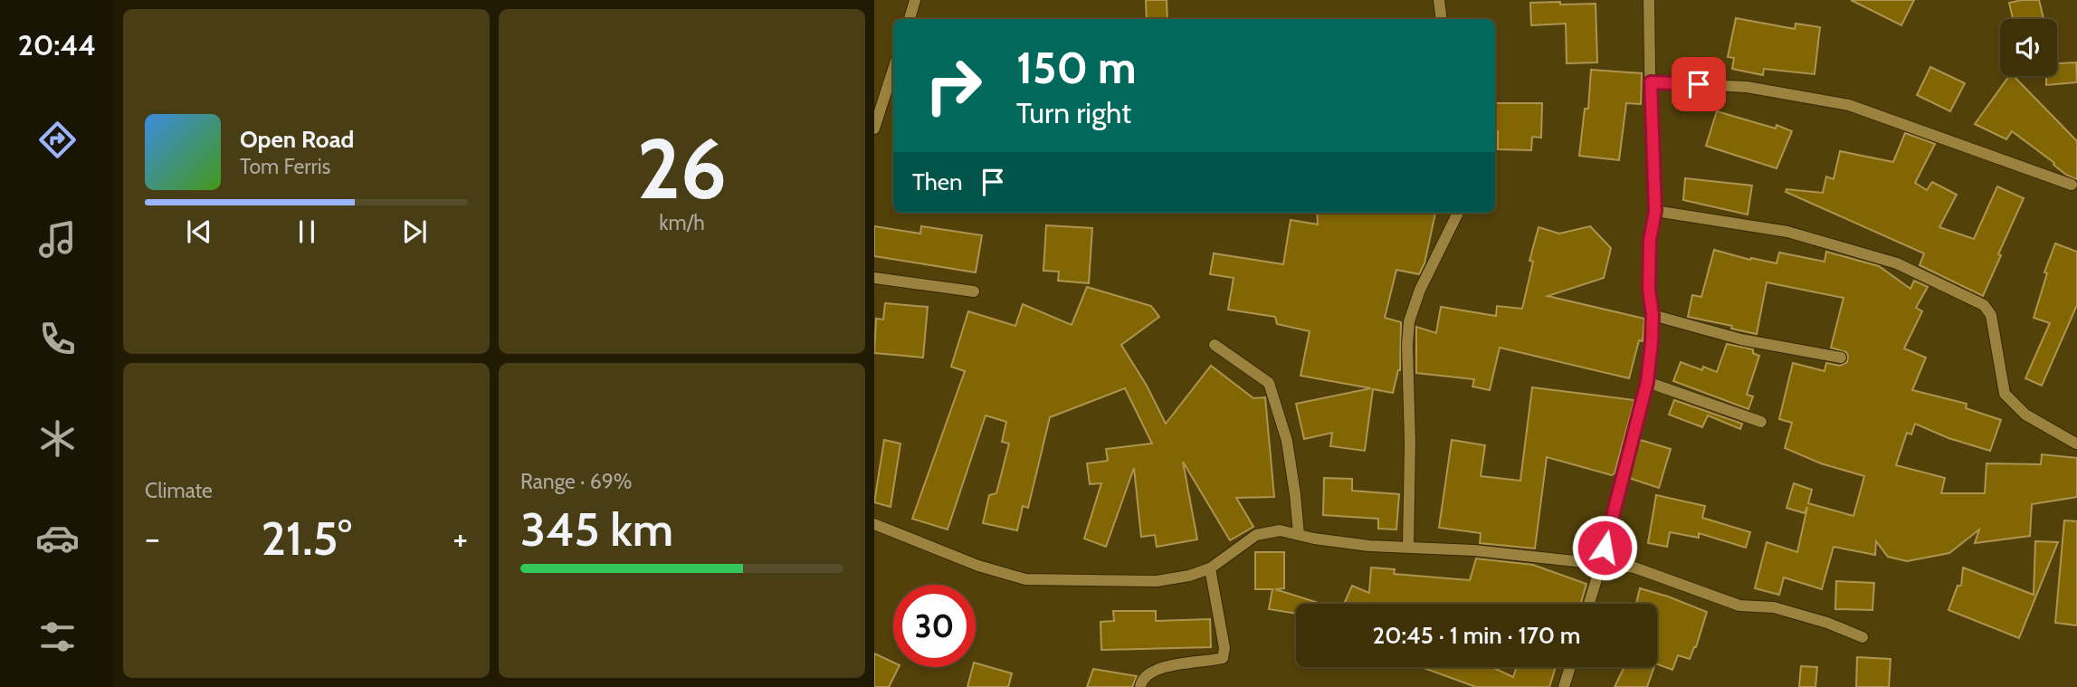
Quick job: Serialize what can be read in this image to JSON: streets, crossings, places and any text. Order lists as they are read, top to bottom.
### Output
{
  "page": {
    "tabs": "20:44",
    "tile": [
      ["26", "km/h"],
      "Climate",
      ["Range · 69%", "345 km"]
    ],
    "turn": ["150 m", "Turn right"],
    "song": ["Open Road", "Tom Ferris"],
    "then": "Then",
    "heat": ["−", "21.5°", "+"],
    "limit": "30",
    "trip": "20:45 · 1 min · 170 m"
  }
}
